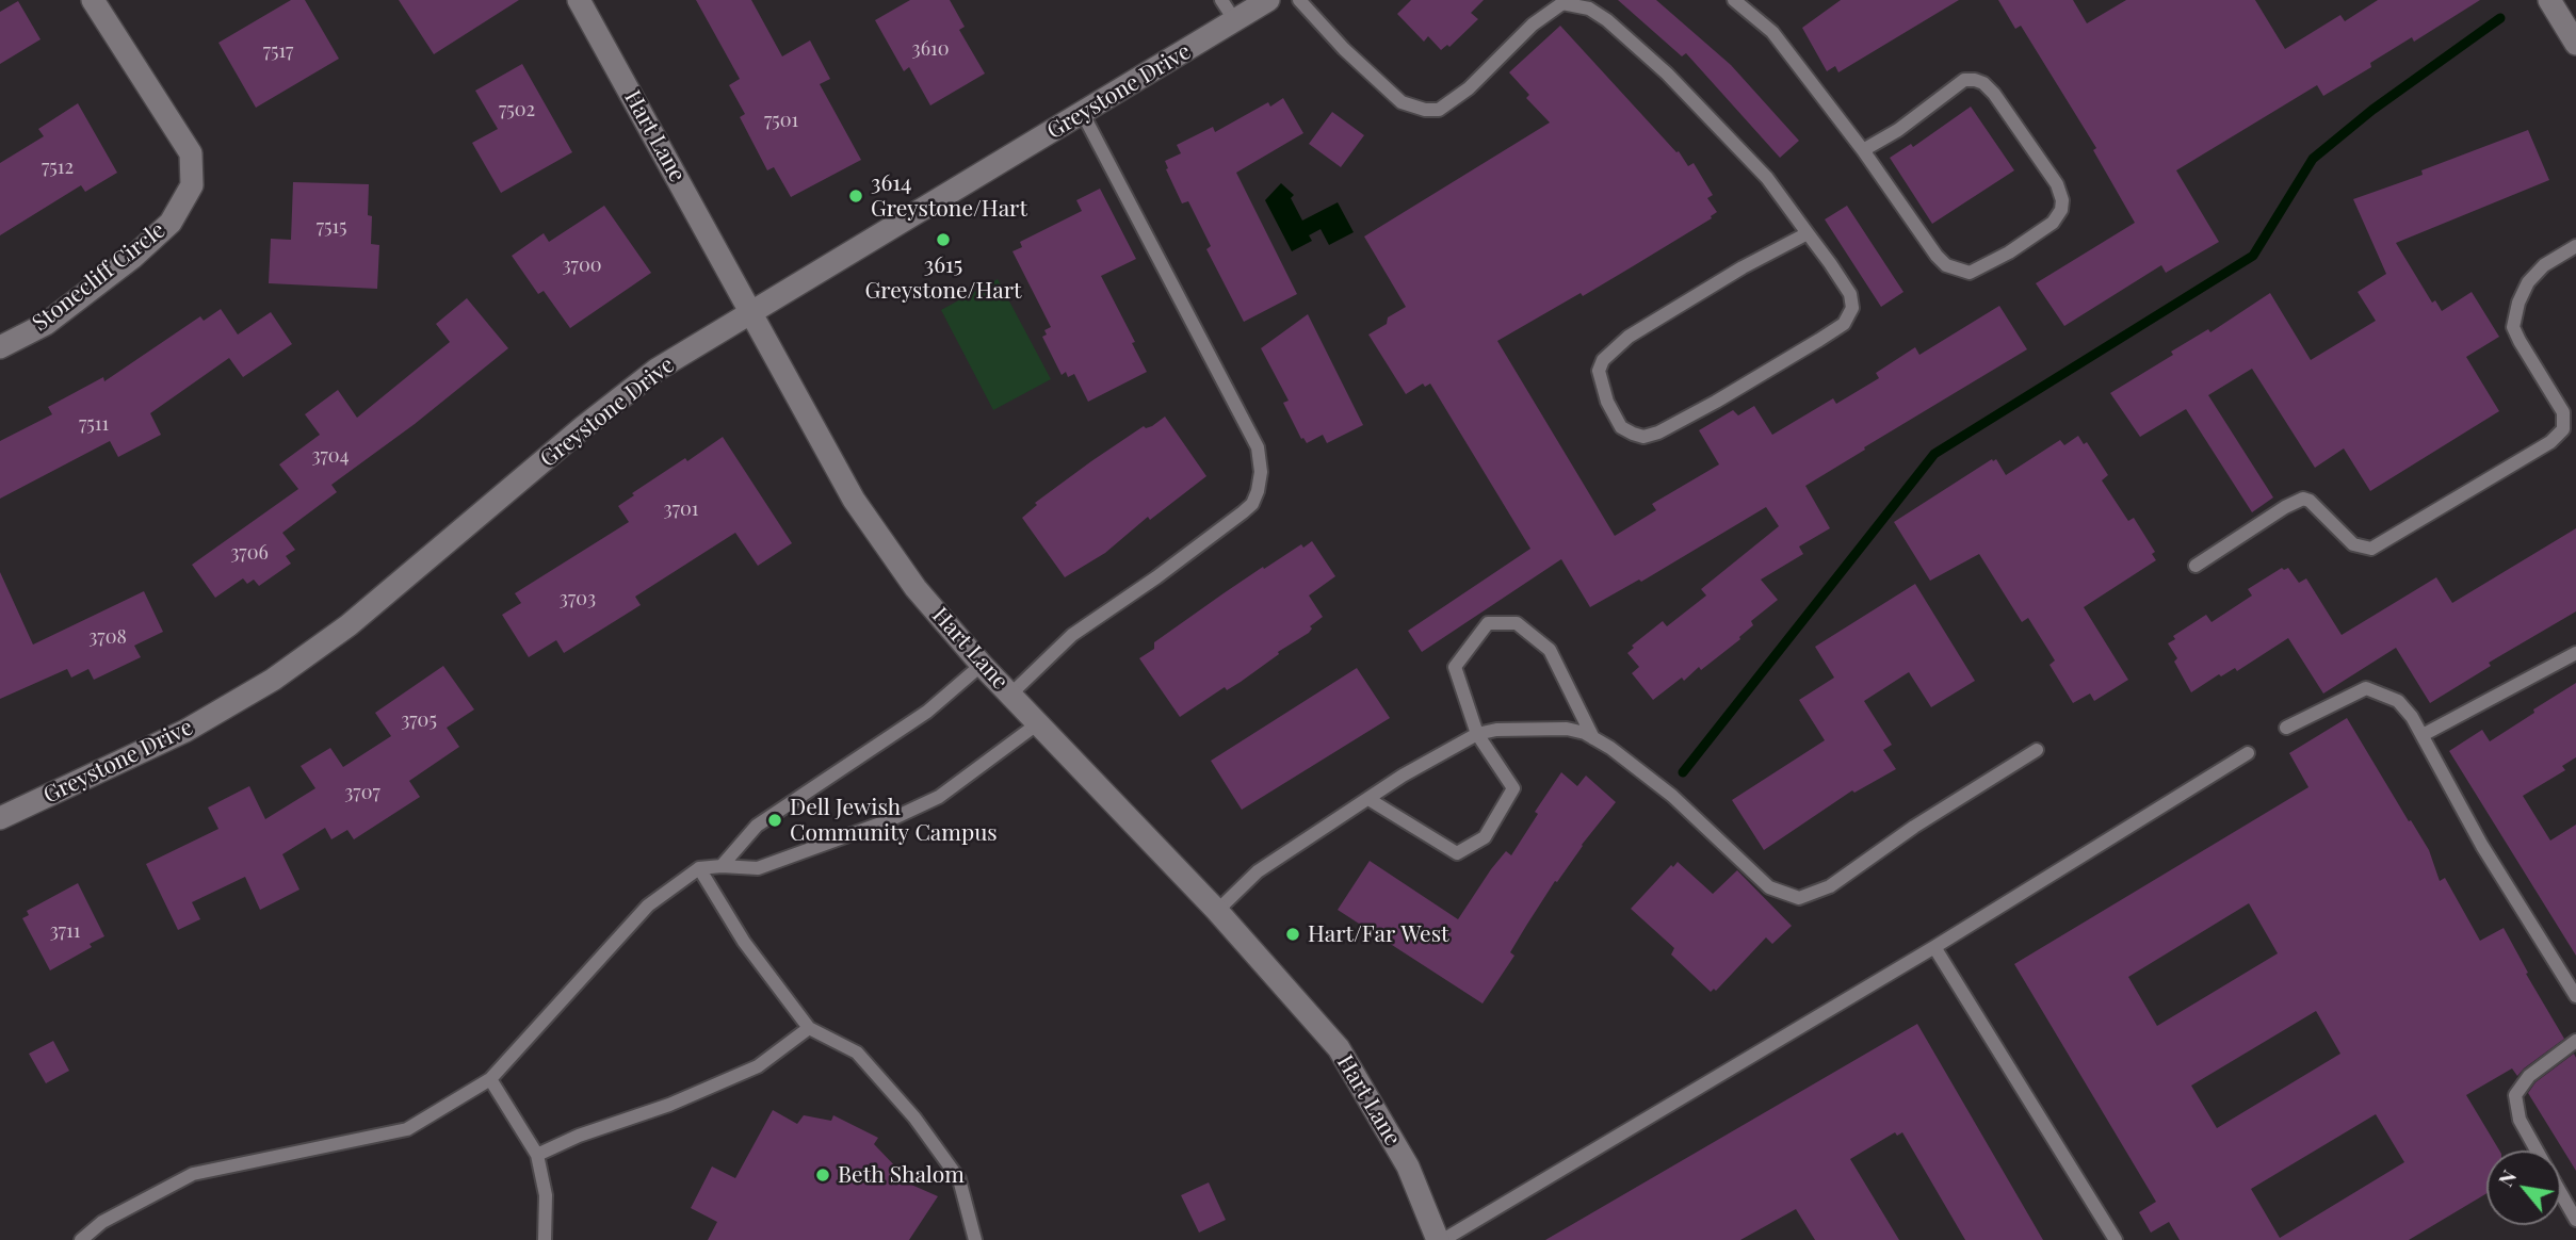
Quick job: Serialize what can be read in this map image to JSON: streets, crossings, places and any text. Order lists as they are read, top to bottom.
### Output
{
  "streets": {
    "street": ["Greystone Drive", "Hart Lane", "Stonecliff Circle"]
  },
  "crossings": [
    ["Greystone Drive", "Hart Lane"]
  ],
  "places": [
    "3614 Greystone/Hart",
    "3615 Greystone/Hart",
    "Dell Jewish Community Campus",
    "Hart/Far West",
    "Beth Shalom"
  ],
  "house_numbers": [
    "3610",
    "7517",
    "7502",
    "7501",
    "7512",
    "7515",
    "3700",
    "7511",
    "3704",
    "3701",
    "3706",
    "3703",
    "3708",
    "3705",
    "3707",
    "3711"
  ],
  "north": "top left"
}
